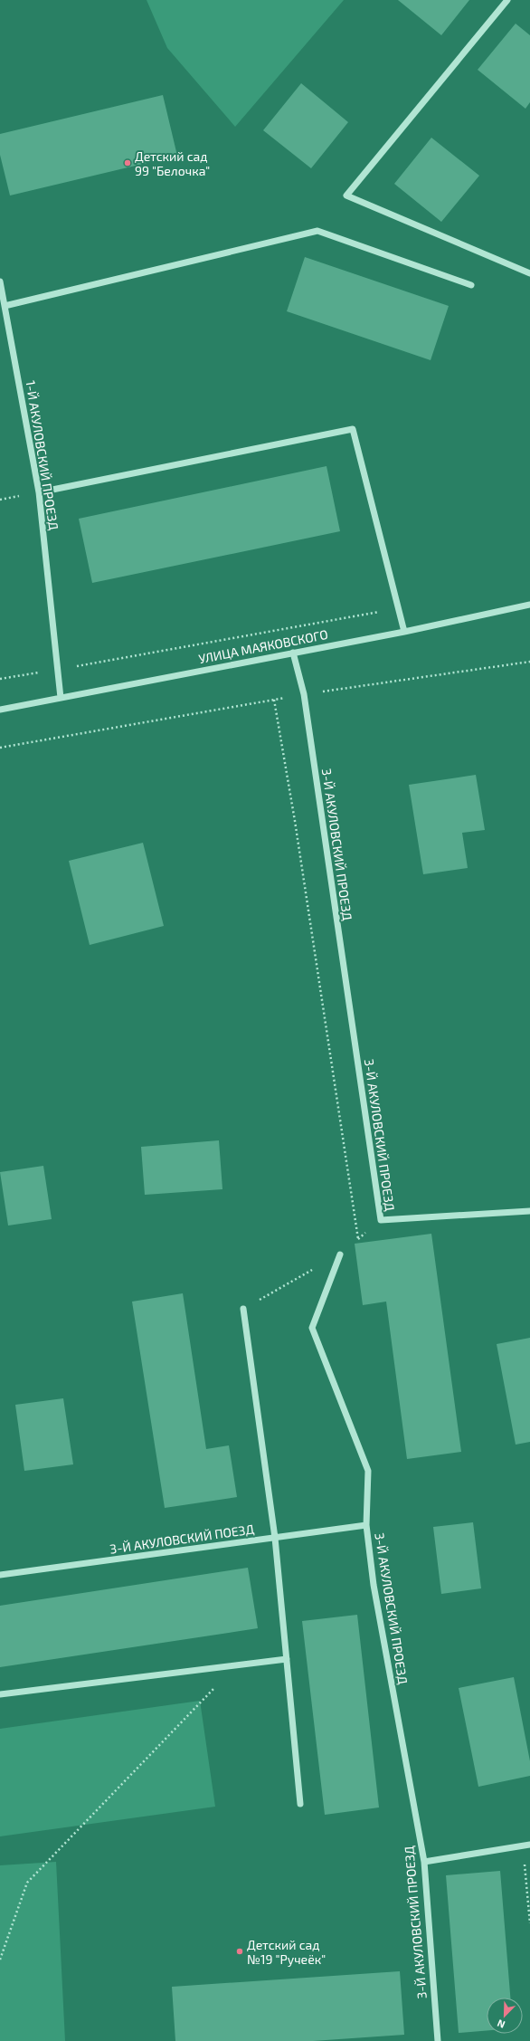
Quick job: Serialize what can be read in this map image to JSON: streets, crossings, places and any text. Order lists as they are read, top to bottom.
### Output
{
  "streets": {
    "street": [
      "1-Й АКУЛОВСКИЙ ПРОЕЗД",
      "УЛИЦА МАЯКОВСКОГО",
      "3-Й АКУЛОВСКИЙ ПРОЕЗД",
      "3-Й АКУЛОВСКИЙ ПОЕЗД"
    ]
  },
  "crossings": [
    ["1-Й АКУЛОВСКИЙ ПРОЕЗД", "УЛИЦА МАЯКОВСКОГО"],
    ["УЛИЦА МАЯКОВСКОГО", "3-Й АКУЛОВСКИЙ ПРОЕЗД"],
    ["3-Й АКУЛОВСКИЙ ПРОЕЗД", "3-Й АКУЛОВСКИЙ ПОЕЗД"]
  ],
  "places": ["Детский сад 99 \"Белочка\"", "Детский сад №19 \"Ручеёк\""],
  "north": "bottom left"
}
